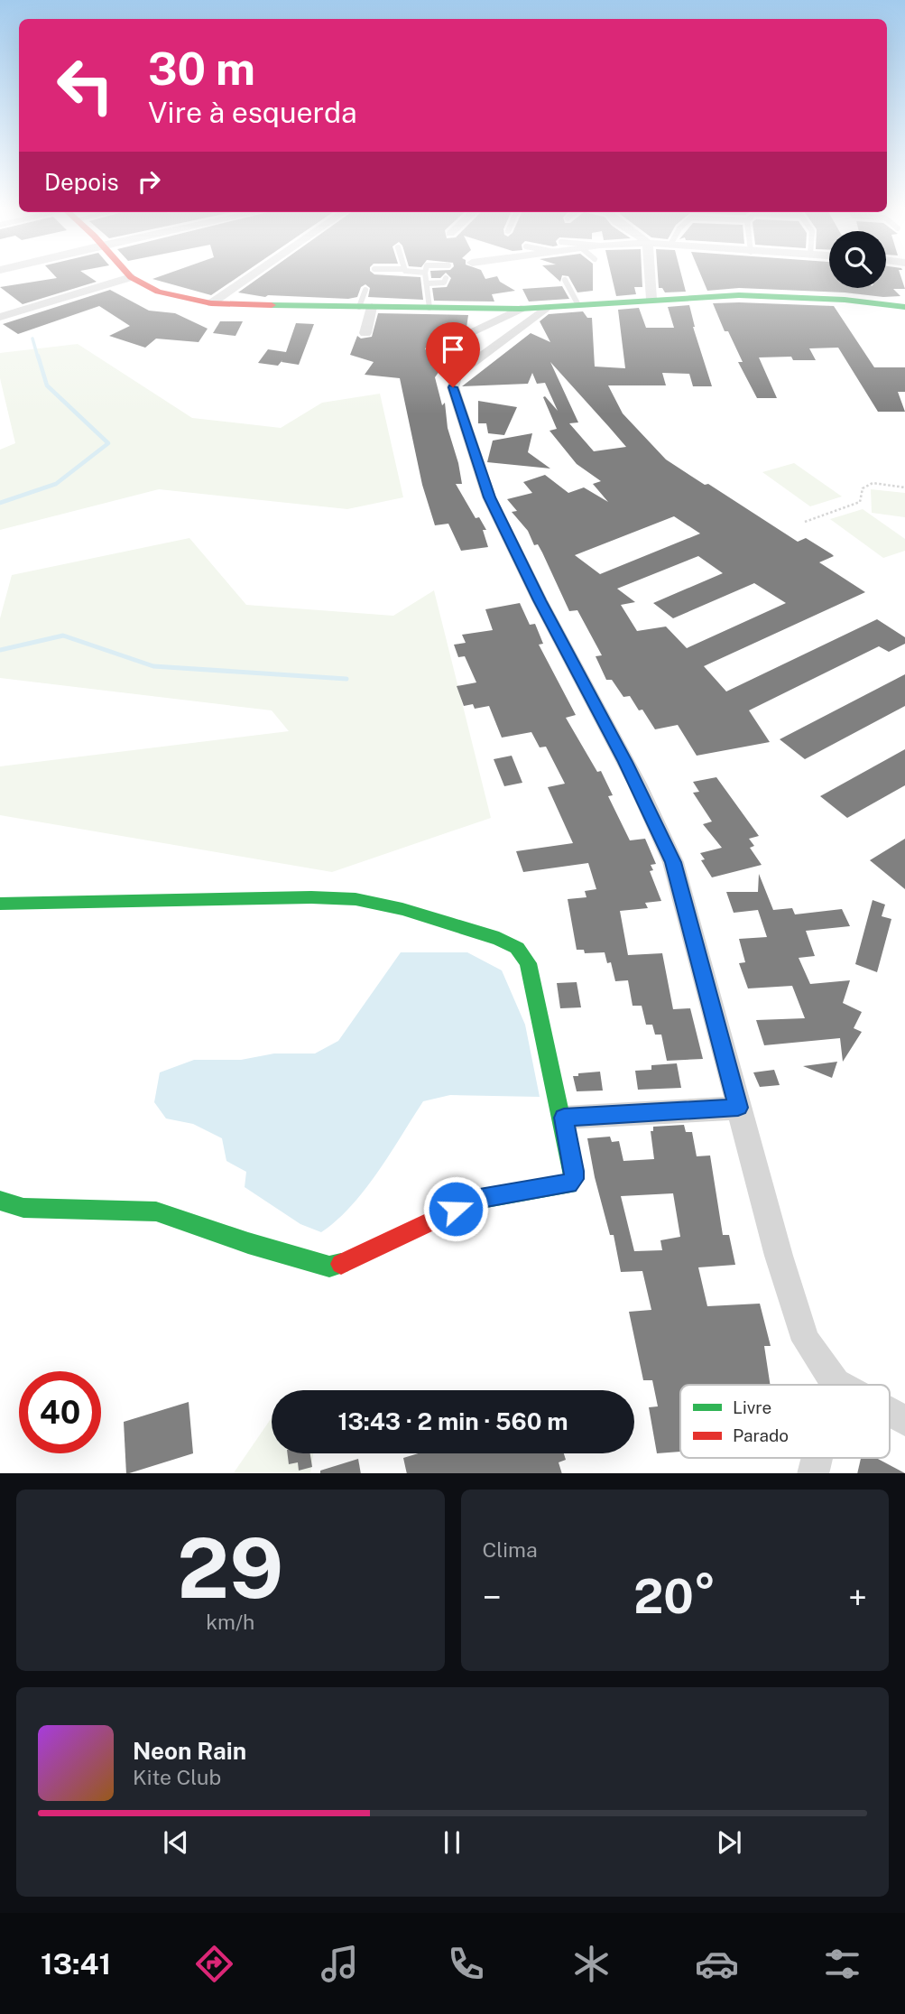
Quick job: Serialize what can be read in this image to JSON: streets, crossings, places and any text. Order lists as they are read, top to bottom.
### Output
{
  "legend": ["Livre", "Parado"],
  "page": {
    "turn": ["30 m", "Vire à esquerda"],
    "then": "Depois",
    "limit": "40",
    "trip": "13:43 · 2 min · 560 m",
    "tile": [
      ["29", "km/h"],
      "Clima"
    ],
    "heat": ["−", "20°", "+"],
    "song": ["Neon Rain", "Kite Club"],
    "tabs": "13:41"
  }
}
